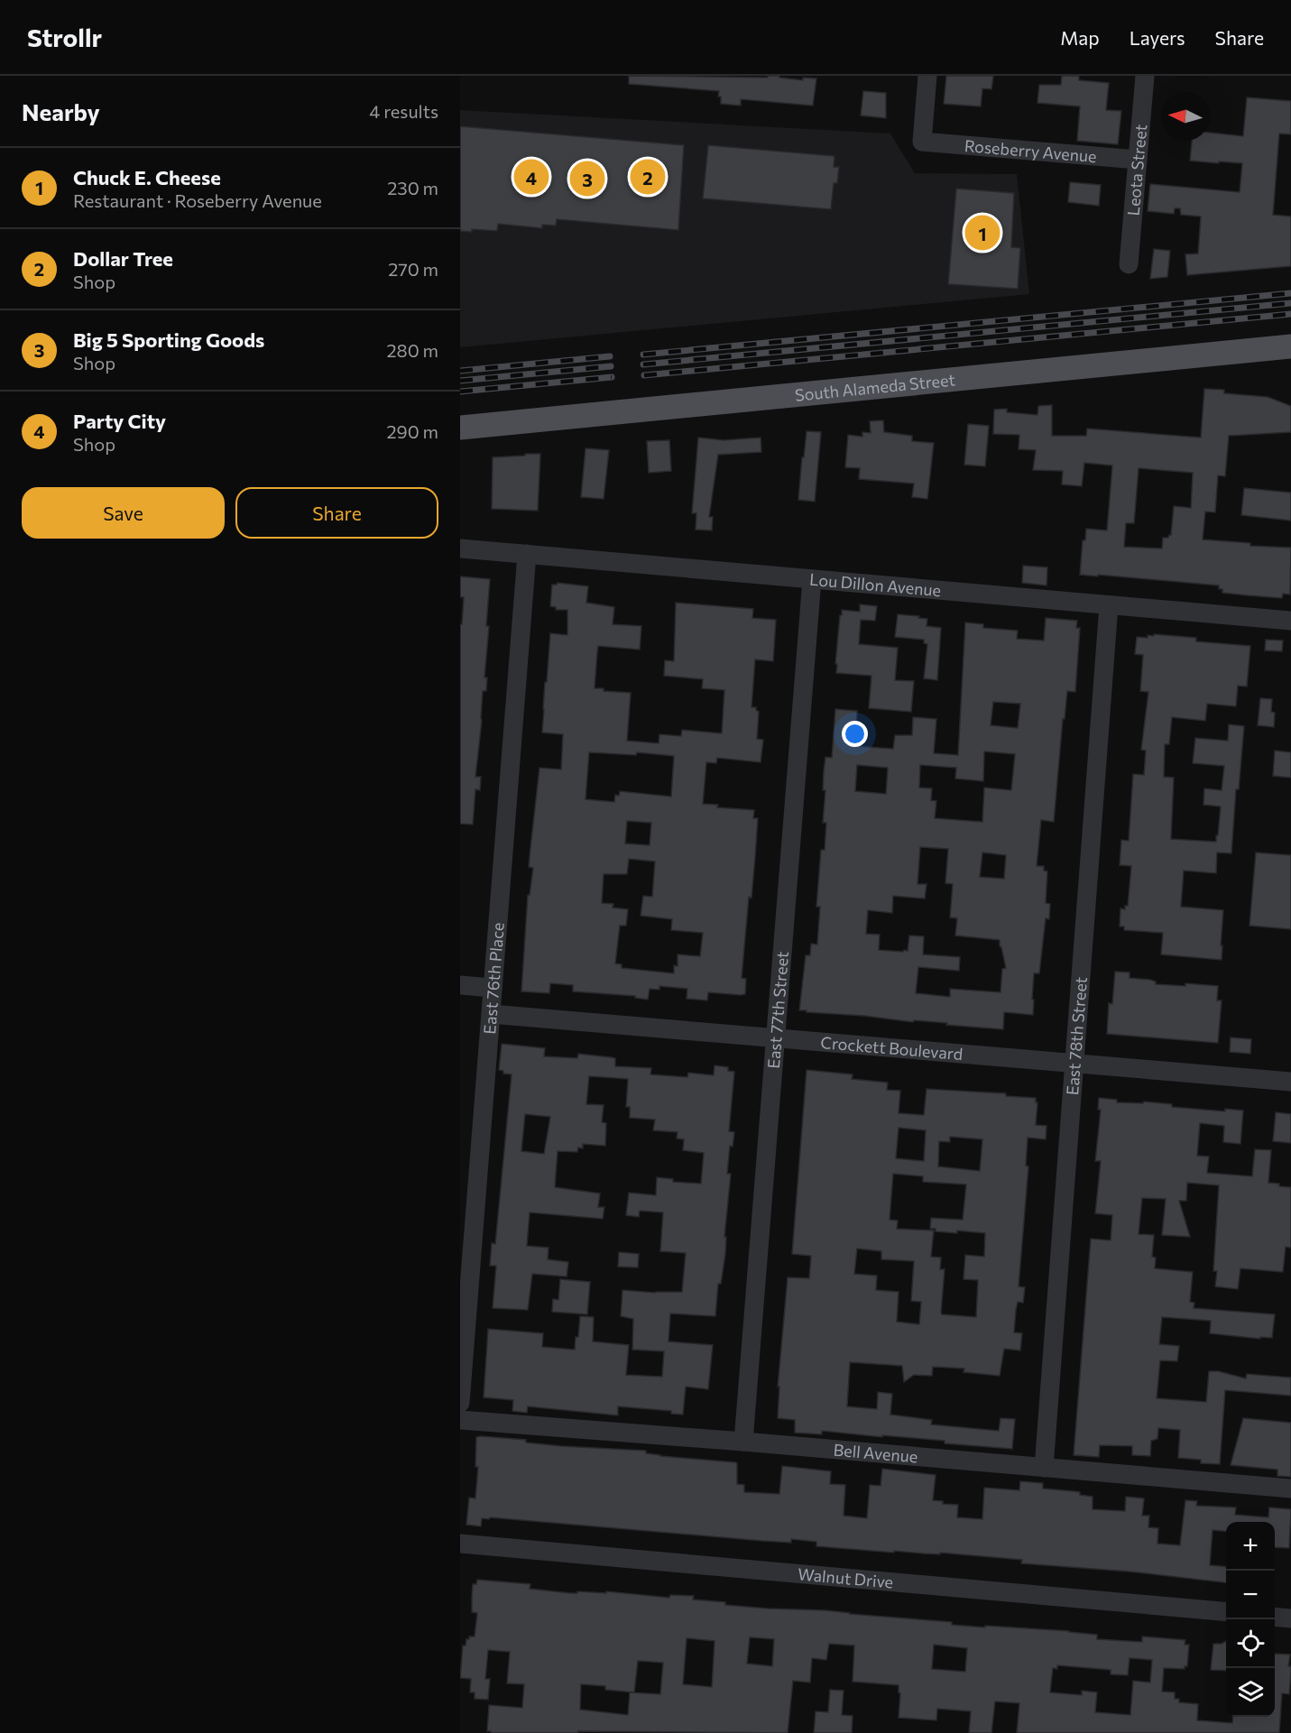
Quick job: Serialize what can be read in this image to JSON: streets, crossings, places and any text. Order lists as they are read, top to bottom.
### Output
{
  "streets": {
    "main road": ["South Alameda Street"],
    "street": [
      "Roseberry Avenue",
      "Leota Street",
      "Lou Dillon Avenue",
      "East 76th Place",
      "East 77th Street",
      "East 78th Street",
      "Crockett Boulevard",
      "Bell Avenue",
      "Walnut Drive"
    ]
  },
  "crossings": [
    ["Roseberry Avenue", "Leota Street"],
    ["Lou Dillon Avenue", "East 76th Place"],
    ["Lou Dillon Avenue", "East 77th Street"],
    ["Lou Dillon Avenue", "East 78th Street"],
    ["East 76th Place", "Crockett Boulevard"],
    ["East 77th Street", "Crockett Boulevard"],
    ["East 77th Street", "Bell Avenue"],
    ["East 78th Street", "Crockett Boulevard"],
    ["East 78th Street", "Bell Avenue"]
  ],
  "north": "left",
  "page": {
    "header": "Strollr",
    "nav": ["Map", "Layers", "Share"],
    "heading": ["Nearby", "4 results"],
    "list": [
      {
        "mark": "1",
        "name": "Chuck E. Cheese",
        "note": "Restaurant · Roseberry Avenue",
        "value": "230 m"
      },
      {
        "mark": "2",
        "name": "Dollar Tree",
        "note": "Shop",
        "value": "270 m"
      },
      {
        "mark": "3",
        "name": "Big 5 Sporting Goods",
        "note": "Shop",
        "value": "280 m"
      },
      {
        "mark": "4",
        "name": "Party City",
        "note": "Shop",
        "value": "290 m"
      }
    ],
    "pins": [
      "2",
      "4",
      "3",
      "1"
    ],
    "buttons": ["Save", "Share"],
    "map_buttons": ["+", "−"]
  }
}
